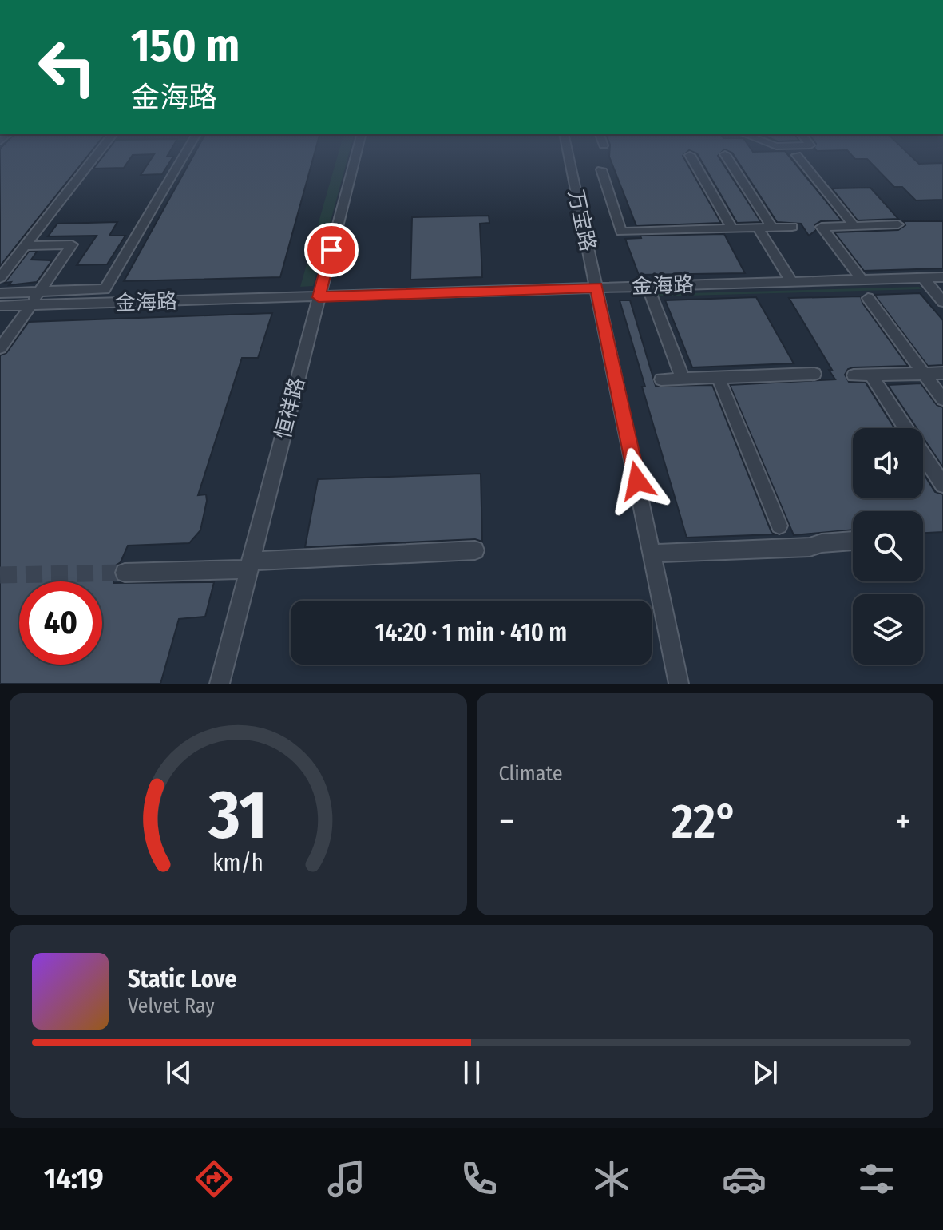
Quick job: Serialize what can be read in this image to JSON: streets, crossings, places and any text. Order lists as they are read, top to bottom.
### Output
{
  "streets": {
    "street": ["万宝路", "金海路", "恒祥路"]
  },
  "crossings": [
    ["万宝路", "金海路"],
    ["金海路", "恒祥路"]
  ],
  "page": {
    "turn": ["150 m", "金海路"],
    "limit": "40",
    "trip": "14:20 · 1 min · 410 m",
    "tile": "Climate",
    "heat": ["−", "22°", "+"],
    "song": ["Static Love", "Velvet Ray"],
    "tabs": "14:19",
    "gauge": ["31", "km/h"]
  }
}
